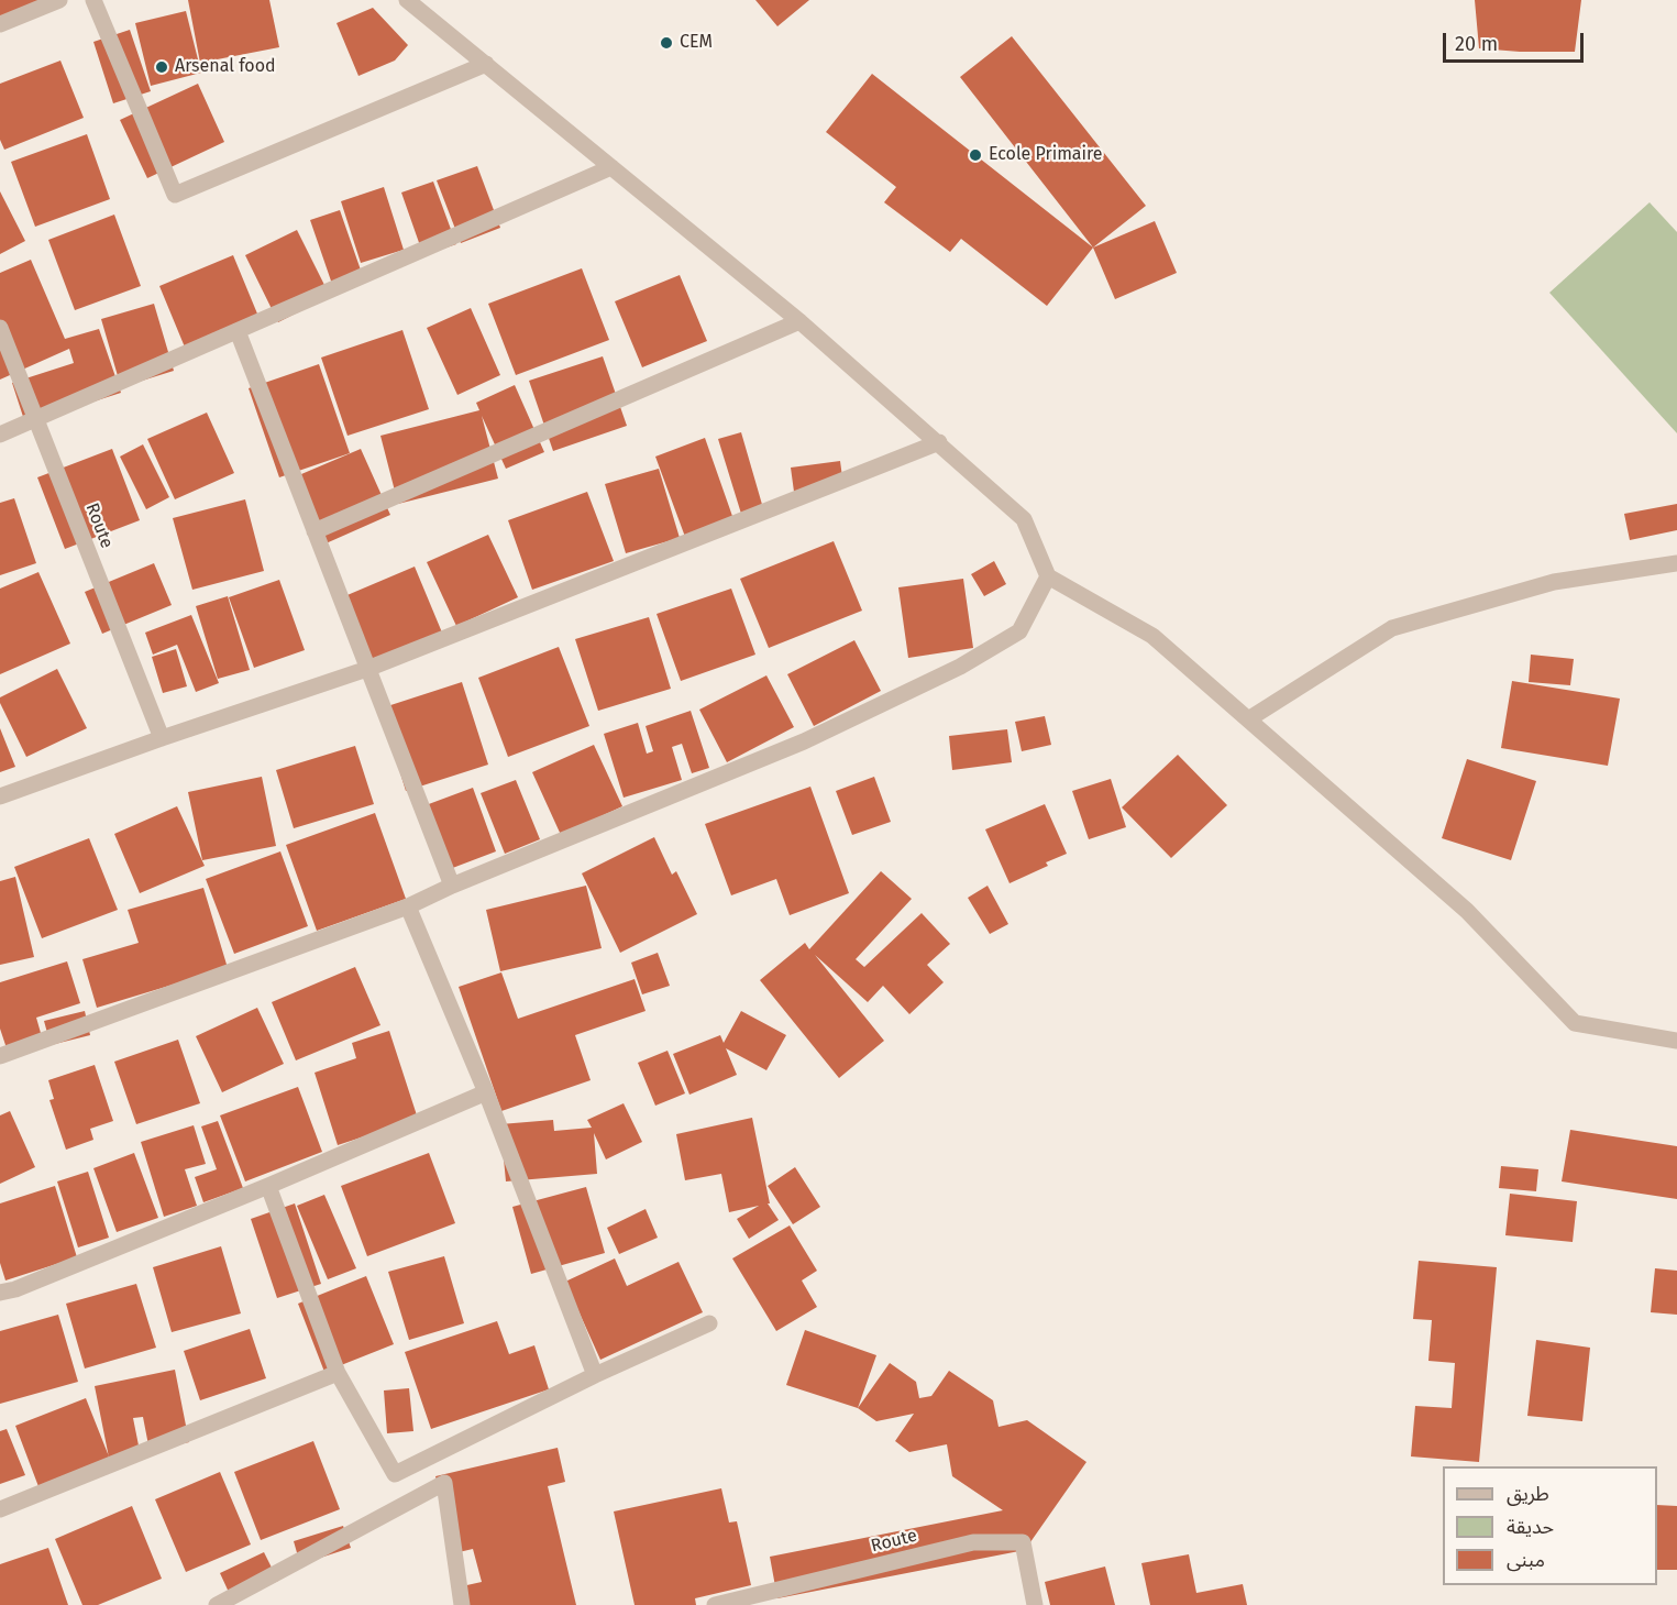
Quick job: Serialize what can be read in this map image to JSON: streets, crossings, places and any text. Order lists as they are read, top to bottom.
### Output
{
  "streets": {
    "street": ["Route"]
  },
  "places": ["CEM", "Arsenal food", "Ecole Primaire"],
  "legend": ["طريق", "حديقة", "مبنى"],
  "scale_bar": "20 m"
}
